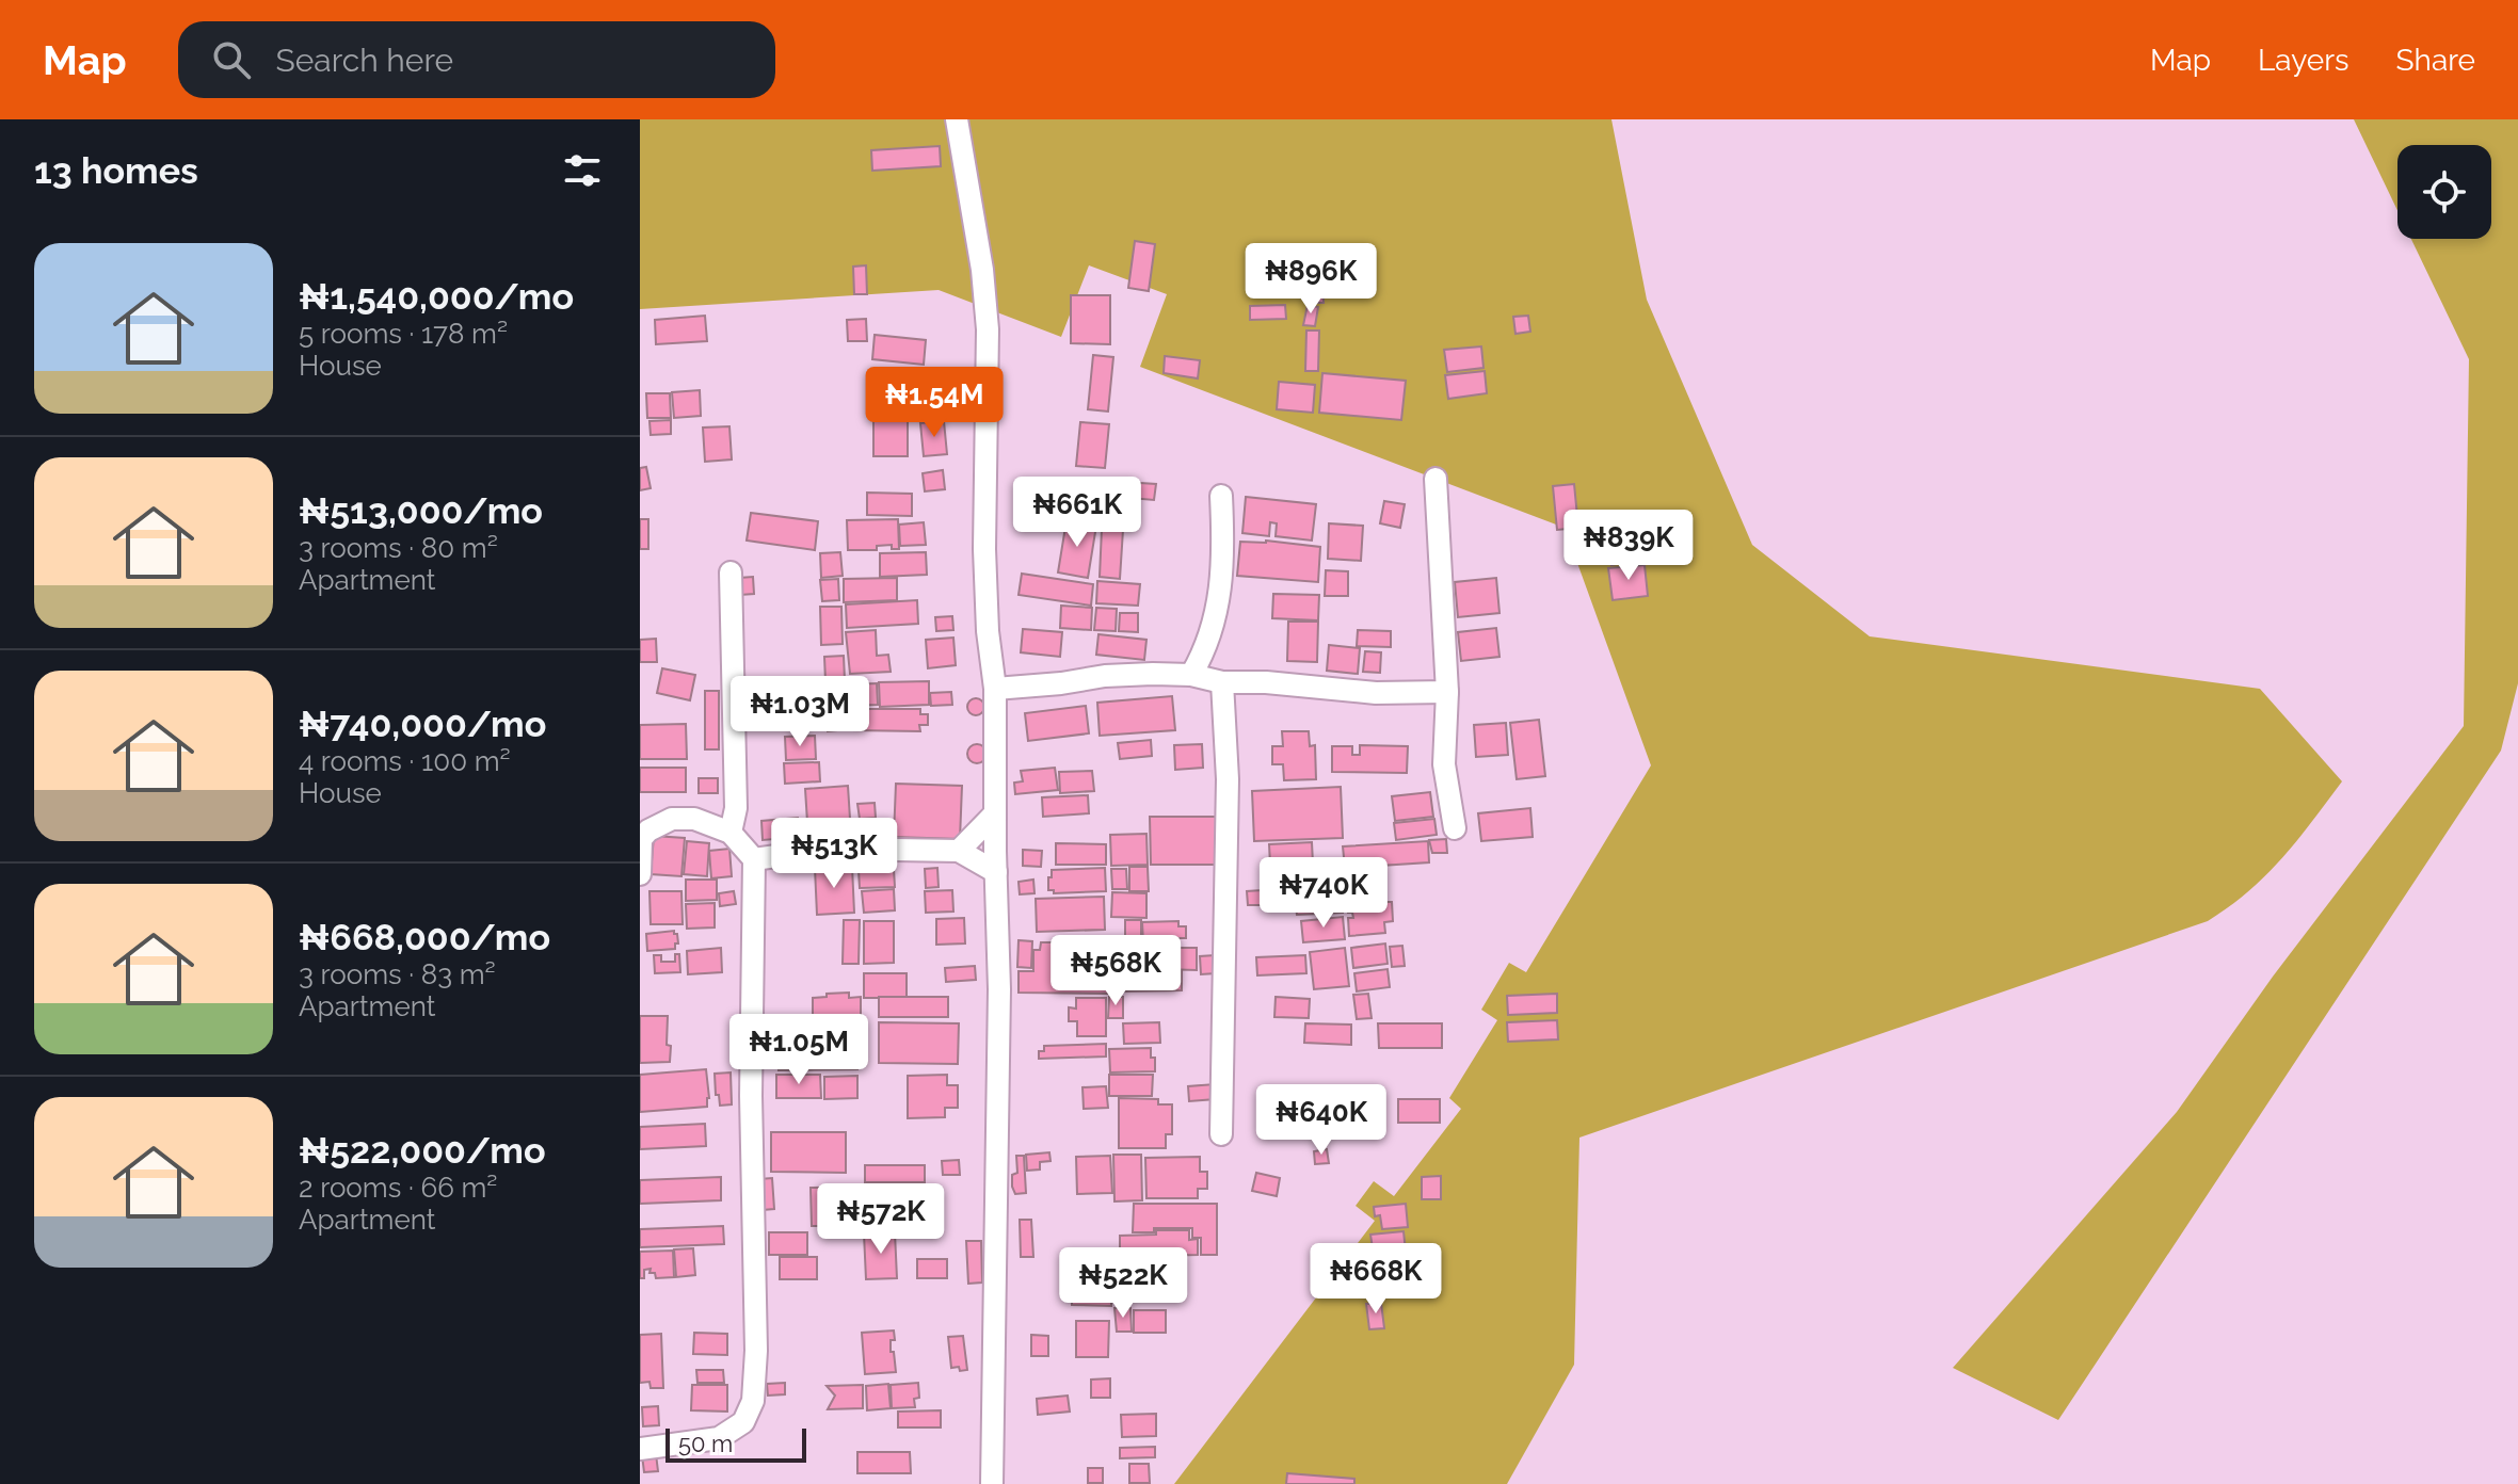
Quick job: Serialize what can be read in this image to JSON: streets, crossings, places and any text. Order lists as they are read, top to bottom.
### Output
{
  "scale_bar": "50 m",
  "page": {
    "header": "Map",
    "search": "Search here",
    "nav": ["Map", "Layers", "Share"],
    "heading": "13 homes",
    "list": [
      {
        "name": "₦1,540,000/mo",
        "note": "5 rooms · 178 m² · House"
      },
      {
        "name": "₦513,000/mo",
        "note": "3 rooms · 80 m² · Apartment"
      },
      {
        "name": "₦740,000/mo",
        "note": "4 rooms · 100 m² · House"
      },
      {
        "name": "₦668,000/mo",
        "note": "3 rooms · 83 m² · Apartment"
      },
      {
        "name": "₦522,000/mo",
        "note": "2 rooms · 66 m² · Apartment"
      }
    ],
    "price": [
      "₦896K",
      "₦1.54M",
      "₦661K",
      "₦839K",
      "₦1.03M",
      "₦513K",
      "₦740K",
      "₦568K",
      "₦1.05M",
      "₦640K",
      "₦572K",
      "₦668K",
      "₦522K"
    ],
    "scale": "50 m"
  }
}
